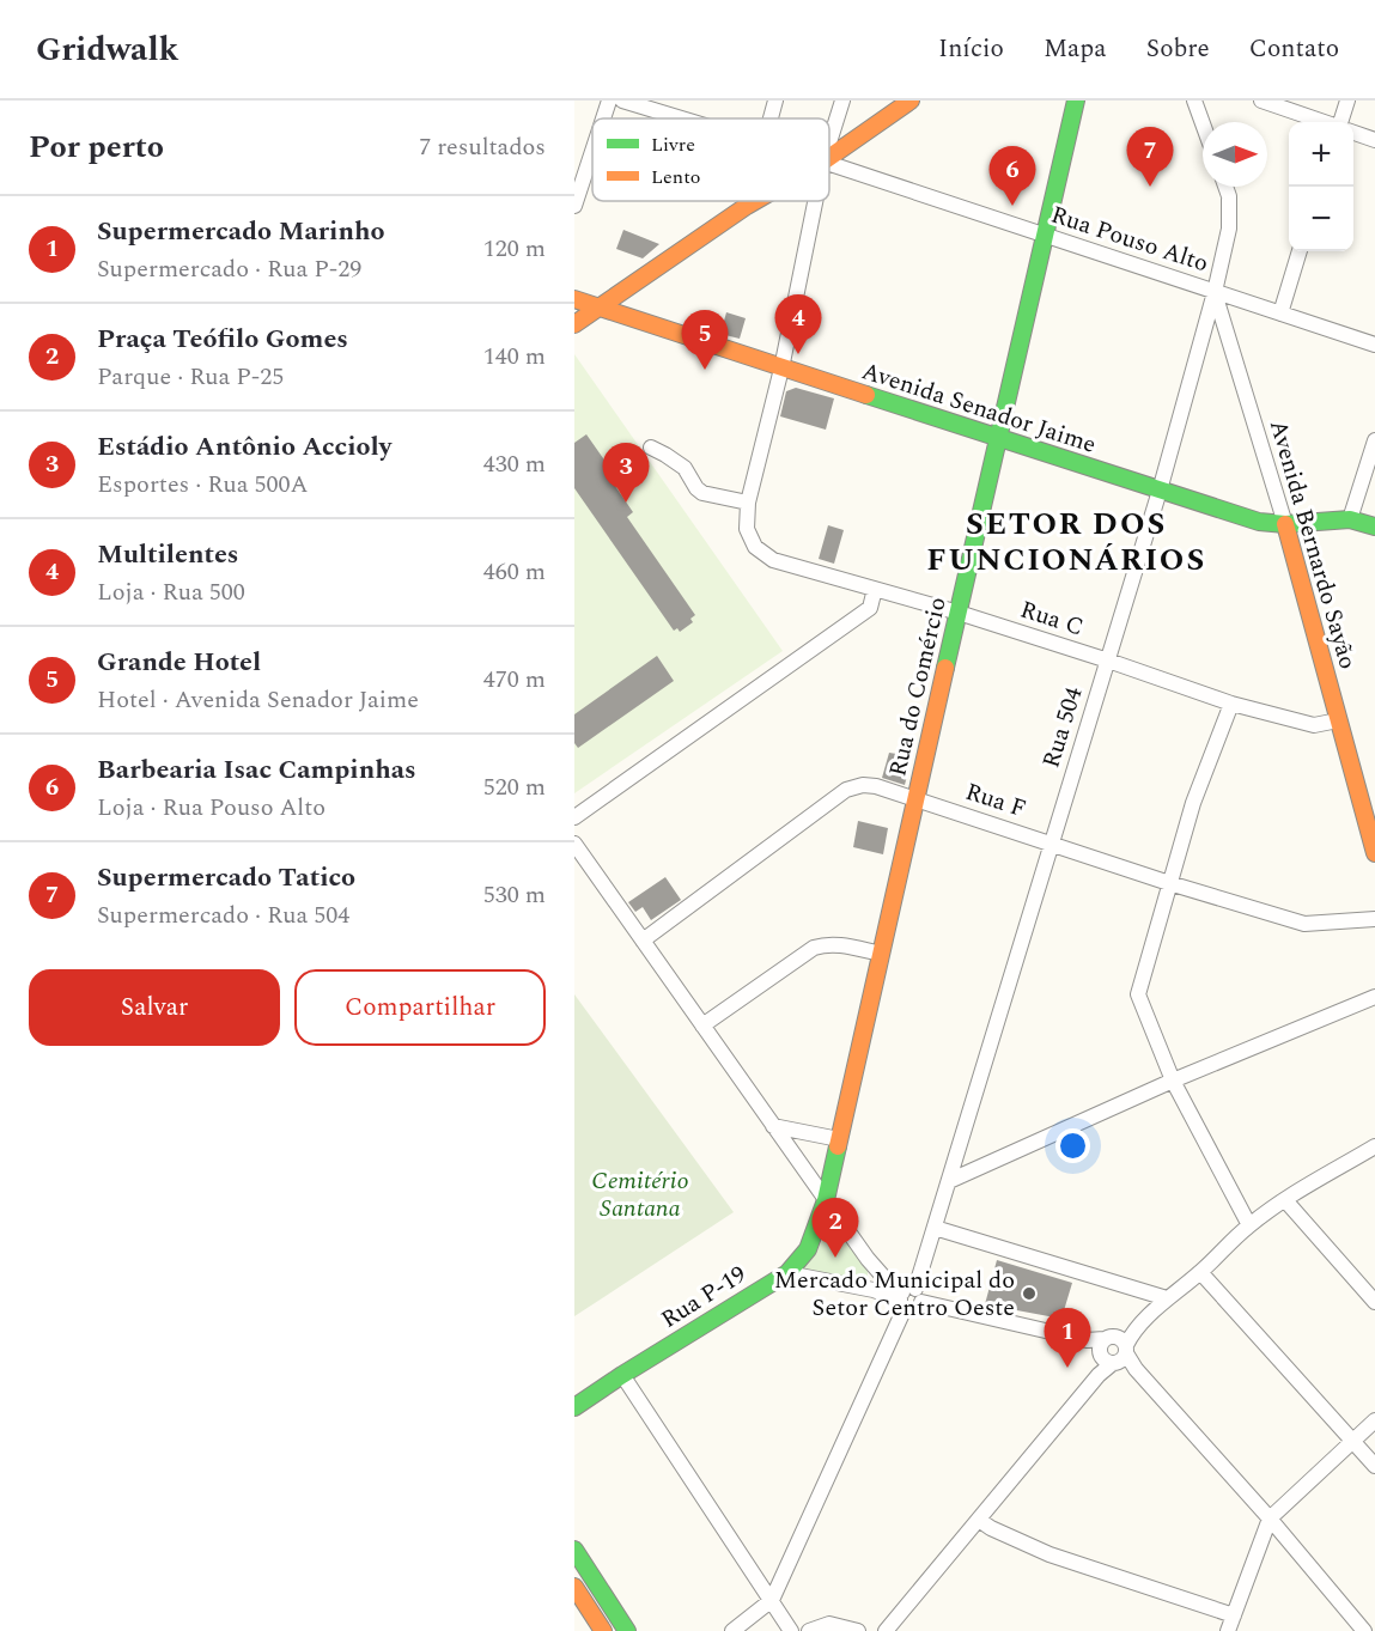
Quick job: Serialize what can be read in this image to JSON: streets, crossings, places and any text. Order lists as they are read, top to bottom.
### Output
{
  "streets": {
    "street": [
      "Rua Pouso Alto",
      "Avenida Senador Jaime",
      "Avenida Bernardo Sayão",
      "Rua C",
      "Rua do Comércio",
      "Rua 504",
      "Rua F",
      "Rua P-19"
    ]
  },
  "crossings": [
    ["Rua Pouso Alto", "Avenida Bernardo Sayão"],
    ["Rua Pouso Alto", "Rua do Comércio"],
    ["Rua Pouso Alto", "Rua 504"],
    ["Avenida Senador Jaime", "Avenida Bernardo Sayão"],
    ["Avenida Senador Jaime", "Rua do Comércio"],
    ["Avenida Senador Jaime", "Rua 504"],
    ["Avenida Bernardo Sayão", "Rua C"],
    ["Avenida Bernardo Sayão", "Rua 504"],
    ["Rua C", "Rua do Comércio"],
    ["Rua C", "Rua 504"],
    ["Rua do Comércio", "Rua F"],
    ["Rua do Comércio", "Rua P-19"],
    ["Rua 504", "Rua F"]
  ],
  "districts": ["SETOR DOS FUNCIONÁRIOS"],
  "parks": ["Cemitério Santana"],
  "places": ["Mercado Municipal do Setor Centro Oeste"],
  "legend": ["Livre", "Lento"],
  "north": "right",
  "page": {
    "header": "Gridwalk",
    "nav": [
      "Início",
      "Mapa",
      "Sobre",
      "Contato"
    ],
    "heading": ["Por perto", "7 resultados"],
    "map_buttons": ["+", "−"],
    "pins": [
      "7",
      "6",
      "4",
      "5",
      "3",
      "2",
      "1"
    ],
    "list": [
      {
        "mark": "1",
        "name": "Supermercado Marinho",
        "note": "Supermercado · Rua P-29",
        "value": "120 m"
      },
      {
        "mark": "2",
        "name": "Praça Teófilo Gomes",
        "note": "Parque · Rua P-25",
        "value": "140 m"
      },
      {
        "mark": "3",
        "name": "Estádio Antônio Accioly",
        "note": "Esportes · Rua 500A",
        "value": "430 m"
      },
      {
        "mark": "4",
        "name": "Multilentes",
        "note": "Loja · Rua 500",
        "value": "460 m"
      },
      {
        "mark": "5",
        "name": "Grande Hotel",
        "note": "Hotel · Avenida Senador Jaime",
        "value": "470 m"
      },
      {
        "mark": "6",
        "name": "Barbearia Isac Campinhas",
        "note": "Loja · Rua Pouso Alto",
        "value": "520 m"
      },
      {
        "mark": "7",
        "name": "Supermercado Tatico",
        "note": "Supermercado · Rua 504",
        "value": "530 m"
      }
    ],
    "buttons": ["Salvar", "Compartilhar"]
  }
}
